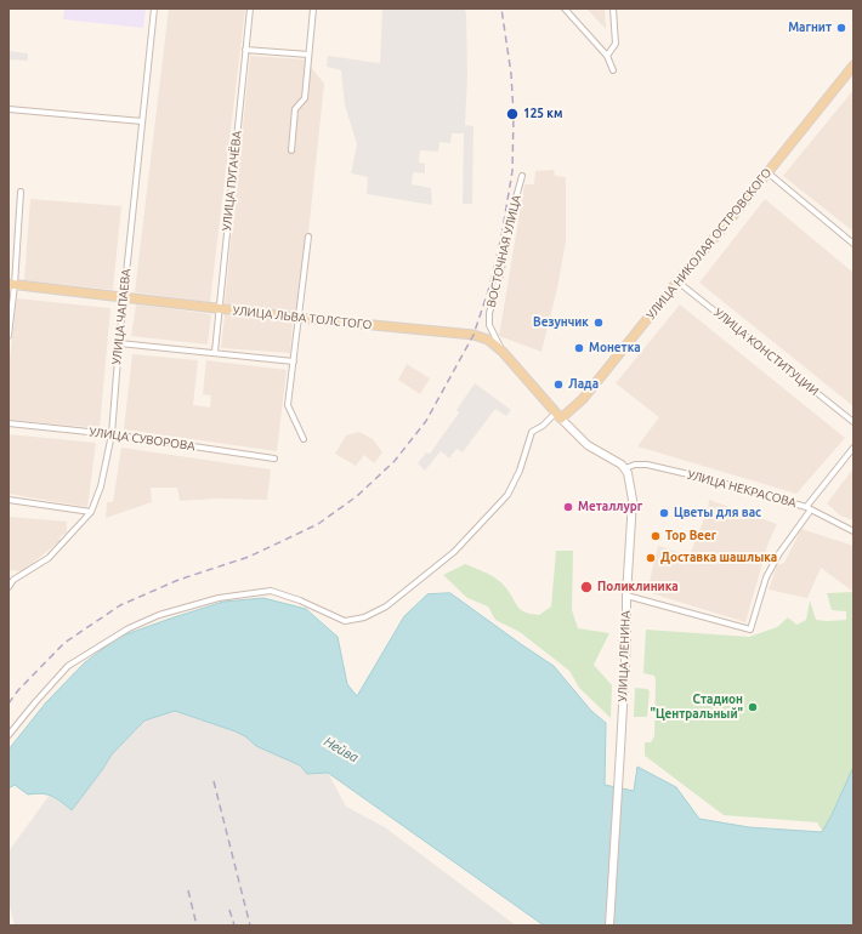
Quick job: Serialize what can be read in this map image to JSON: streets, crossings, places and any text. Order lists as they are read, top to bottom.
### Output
{
  "streets": {
    "main road": ["УЛИЦА НИКОЛАЯ ОСТРОВСКОГО", "УЛИЦА ЛЬВА ТОЛСТОГО", "УЛИЦА ЛЕНИНА"],
    "street": [
      "УЛИЦА ПУГАЧЁВА",
      "ВОСТОЧНАЯ УЛИЦА",
      "УЛИЦА ЧАПАЕВА",
      "УЛИЦА КОНСТИТУЦИИ",
      "УЛИЦА СУВОРОВА",
      "УЛИЦА НЕКРАСОВА"
    ]
  },
  "crossings": [
    ["УЛИЦА ПУГАЧЁВА", "УЛИЦА ЛЬВА ТОЛСТОГО"],
    ["УЛИЦА НИКОЛАЯ ОСТРОВСКОГО", "УЛИЦА ЛЬВА ТОЛСТОГО"],
    ["УЛИЦА НИКОЛАЯ ОСТРОВСКОГО", "УЛИЦА КОНСТИТУЦИИ"],
    ["ВОСТОЧНАЯ УЛИЦА", "УЛИЦА ЛЬВА ТОЛСТОГО"],
    ["УЛИЦА ЧАПАЕВА", "УЛИЦА ЛЬВА ТОЛСТОГО"],
    ["УЛИЦА ЧАПАЕВА", "УЛИЦА СУВОРОВА"],
    ["УЛИЦА НЕКРАСОВА", "УЛИЦА ЛЕНИНА"]
  ],
  "water": ["Нейва"],
  "places": [
    "Магнит",
    "125 км",
    "Везунчик",
    "Монетка",
    "Лада",
    "Металлург",
    "Цветы для вас",
    "Top Beer",
    "Доставка шашлыка",
    "Поликлиника",
    "Стадион \"Центральный\""
  ]
}
